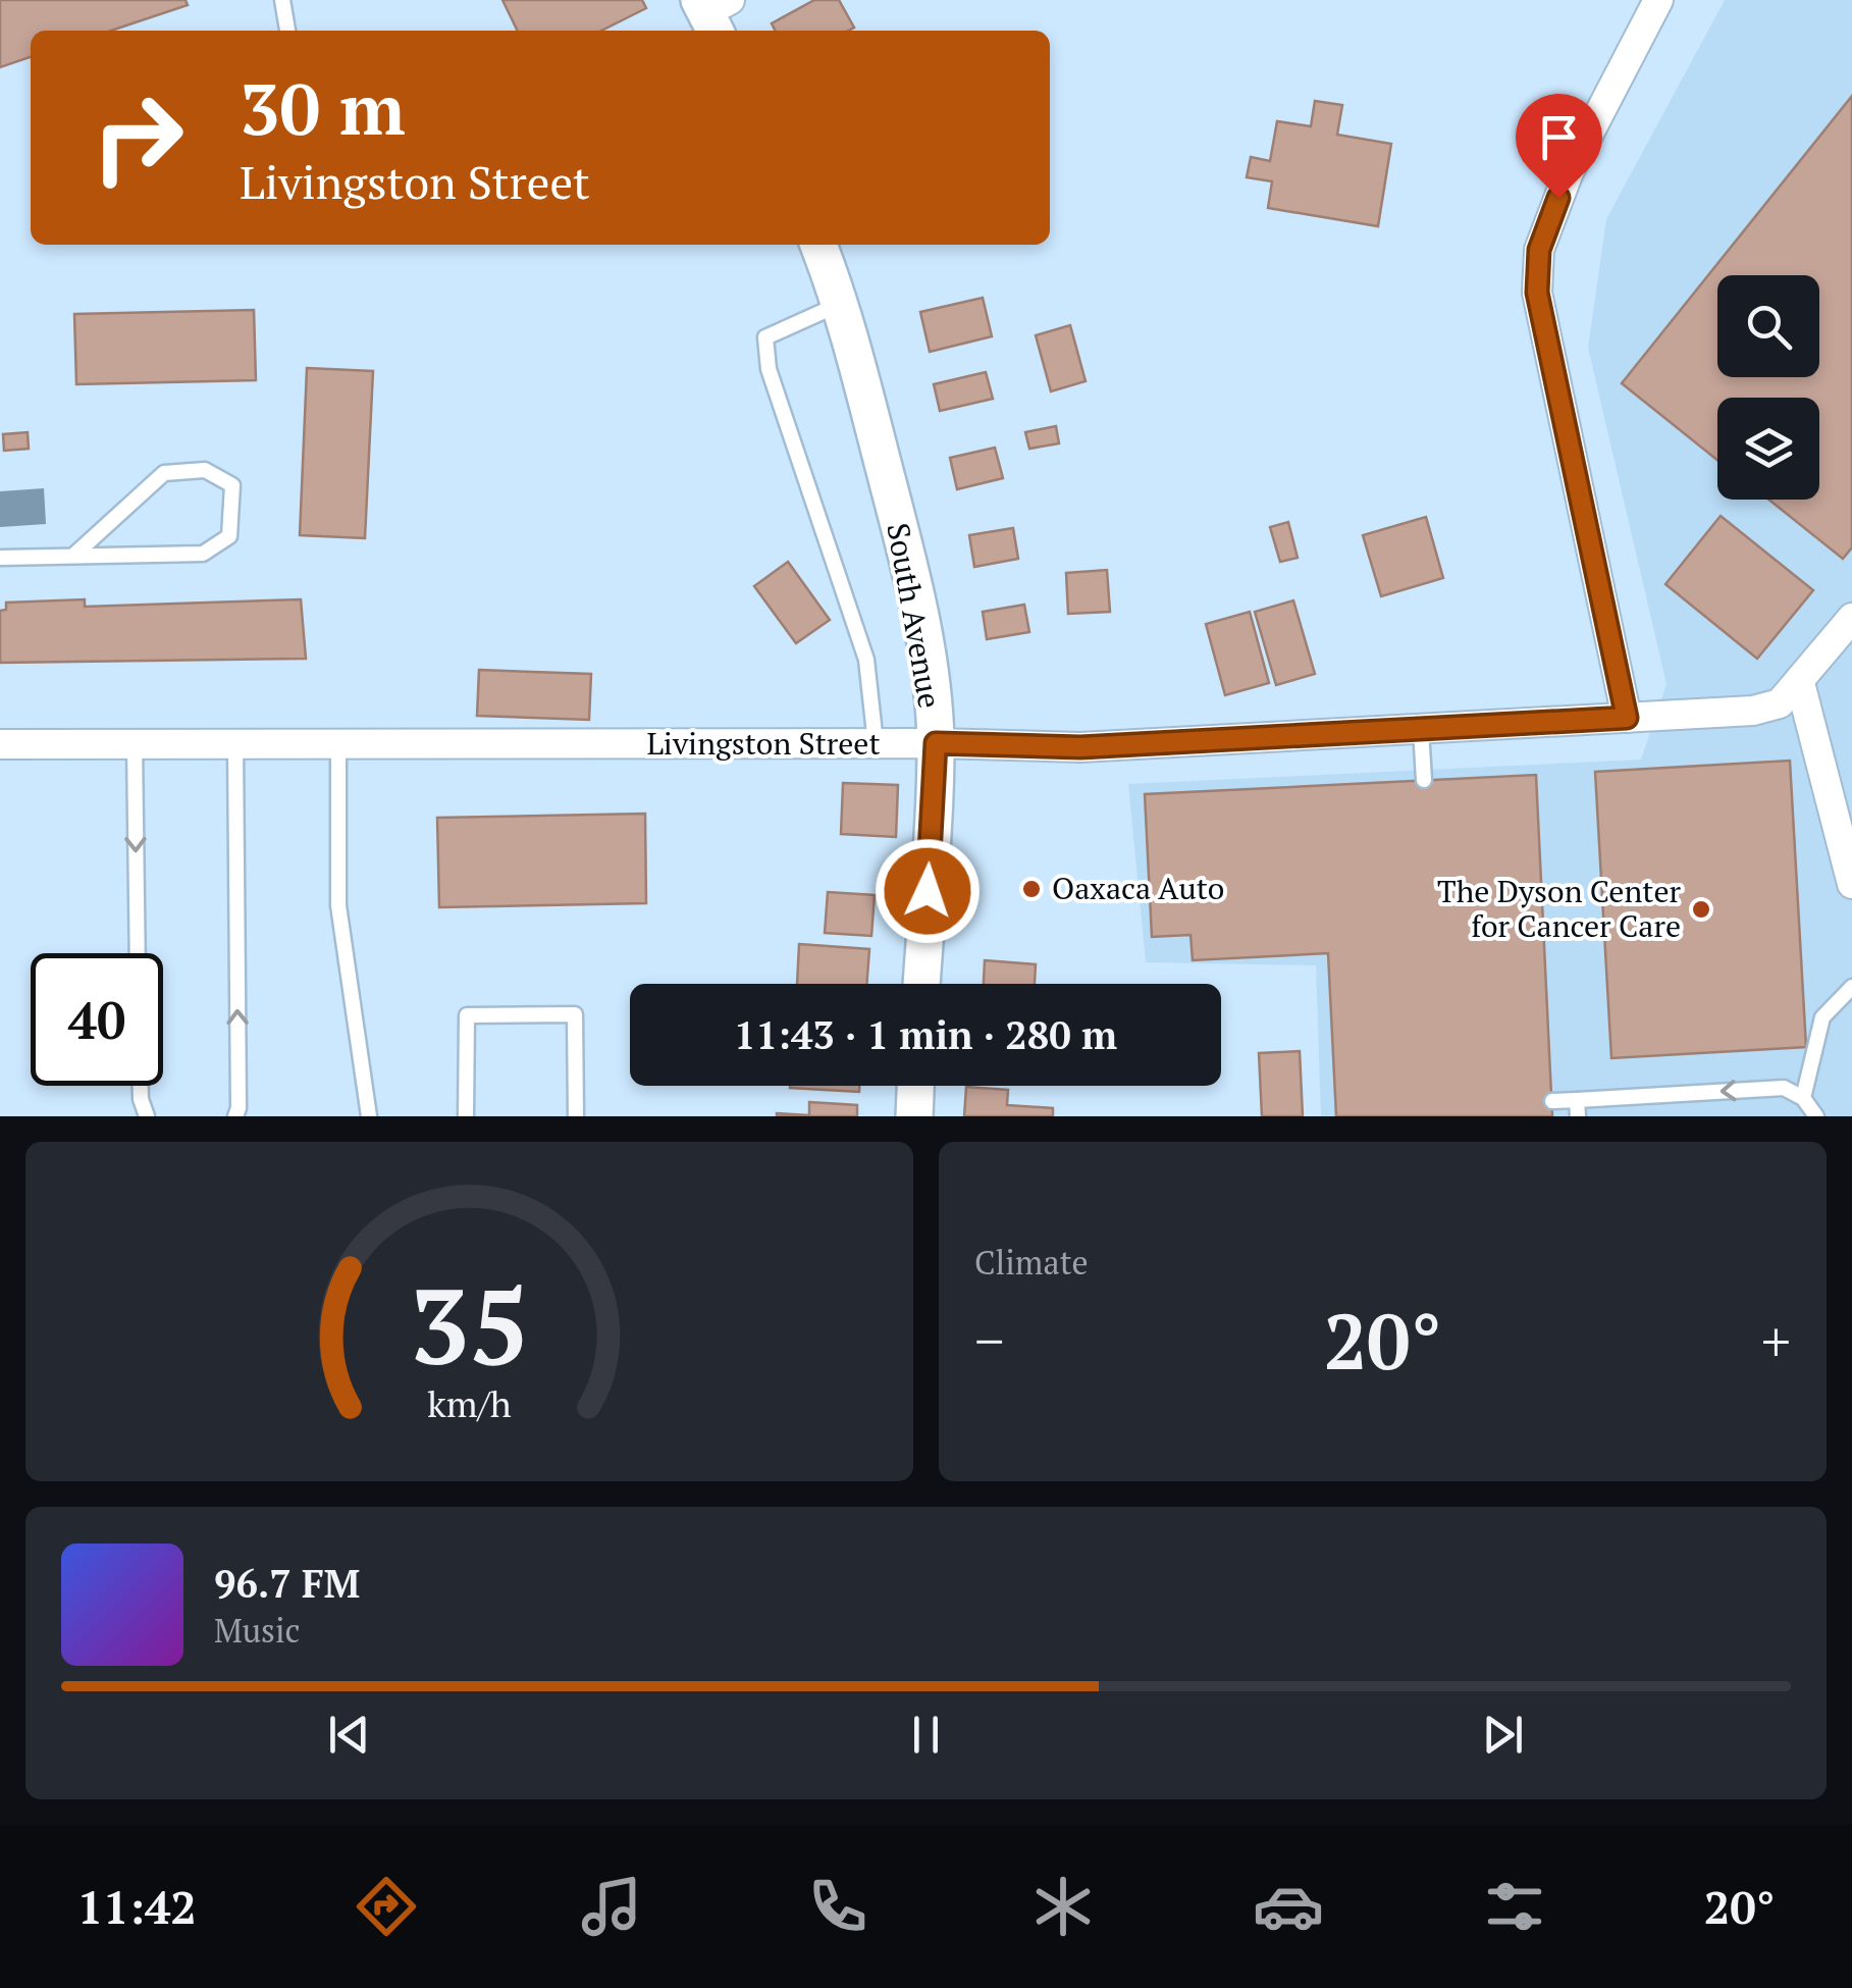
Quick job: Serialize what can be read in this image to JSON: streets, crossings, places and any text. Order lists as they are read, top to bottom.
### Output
{
  "streets": {
    "street": ["South Avenue", "Livingston Street"]
  },
  "crossings": [
    ["South Avenue", "Livingston Street"]
  ],
  "places": ["Oaxaca Auto", "The Dyson Center for Cancer Care"],
  "page": {
    "turn": ["30 m", "Livingston Street"],
    "limit": "40",
    "trip": "11:43 · 1 min · 280 m",
    "tile": "Climate",
    "heat": ["−", "20°", "+"],
    "song": ["96.7 FM", "Music"],
    "tabs": ["11:42", "20°"],
    "gauge": ["35", "km/h"]
  }
}
